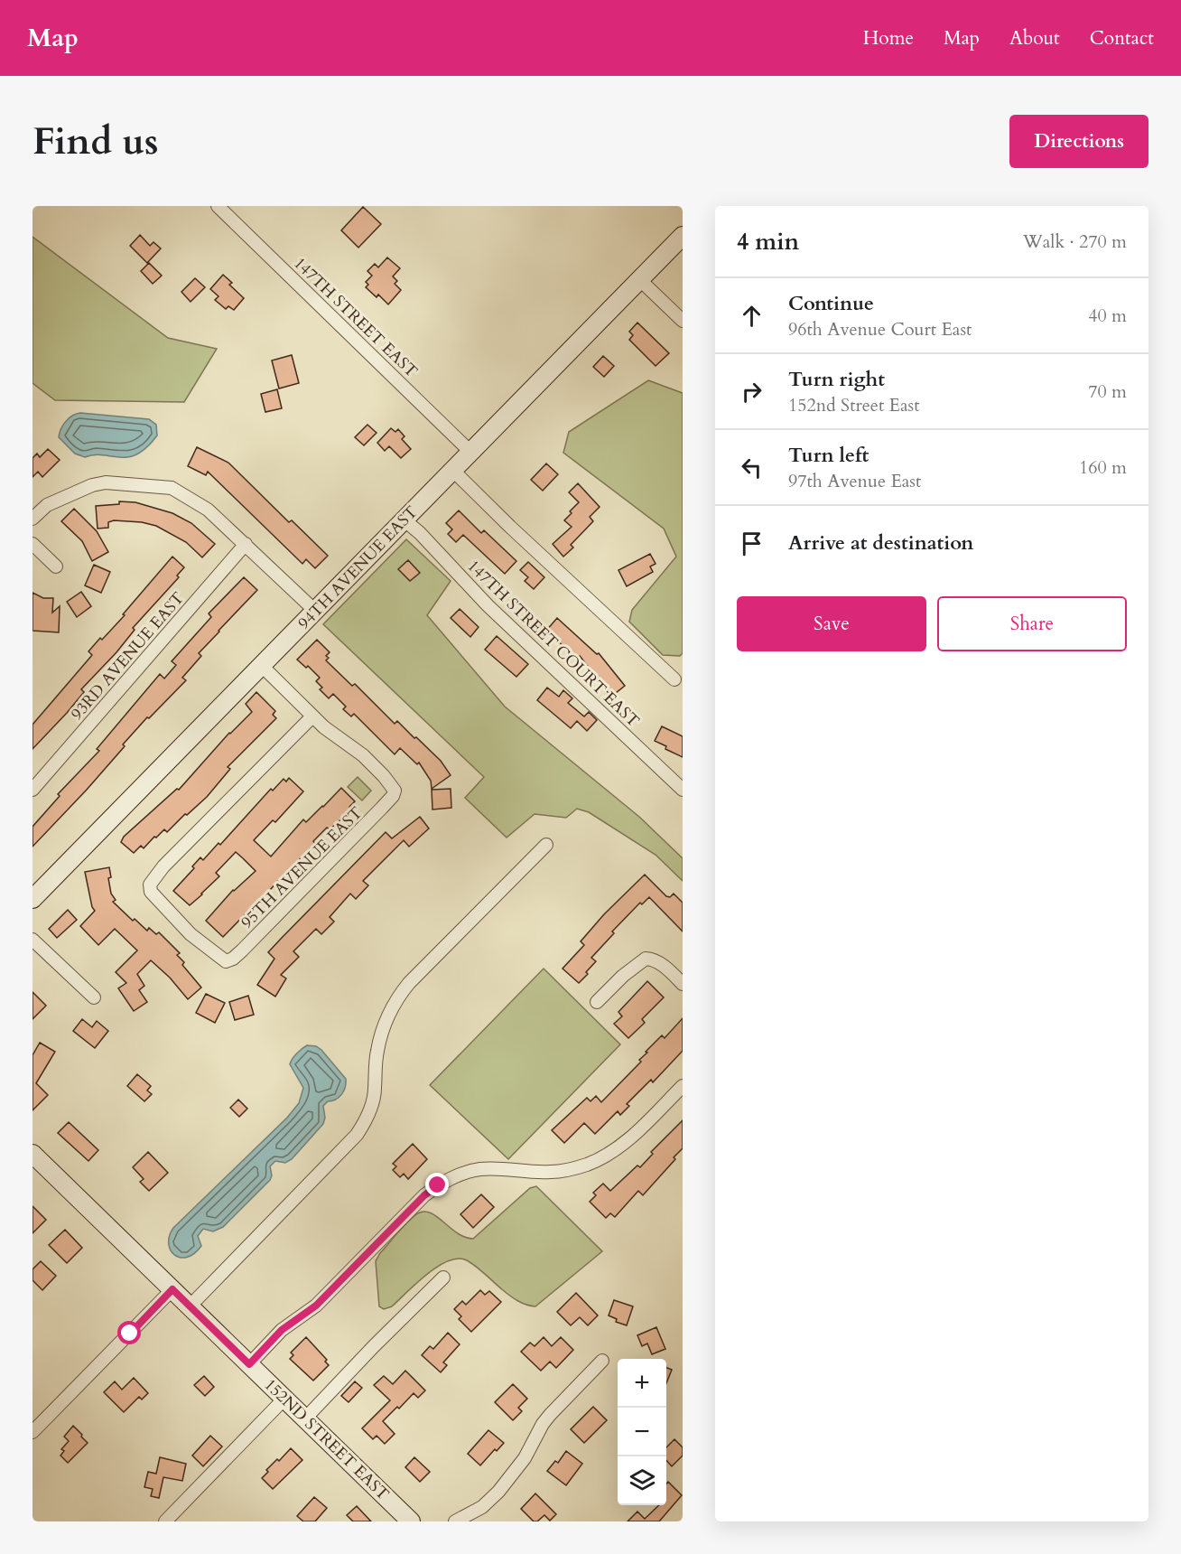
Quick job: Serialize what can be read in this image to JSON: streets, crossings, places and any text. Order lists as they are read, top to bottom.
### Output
{
  "streets": {
    "main road": ["94TH AVENUE EAST", "152ND STREET EAST"],
    "street": [
      "147TH STREET EAST",
      "147TH STREET COURT EAST",
      "93RD AVENUE EAST",
      "95TH AVENUE EAST"
    ]
  },
  "crossings": [
    ["147TH STREET EAST", "94TH AVENUE EAST"],
    ["94TH AVENUE EAST", "147TH STREET COURT EAST"]
  ],
  "page": {
    "header": "Map",
    "nav": [
      "Home",
      "Map",
      "About",
      "Contact"
    ],
    "buttons": [
      "Directions",
      ["Save", "Share"]
    ],
    "title": "Find us",
    "heading": ["4 min", "Walk · 270 m"],
    "list": [
      ["Continue", "96th Avenue Court East", "40 m"],
      ["Turn right", "152nd Street East", "70 m"],
      ["Turn left", "97th Avenue East", "160 m"],
      "Arrive at destination"
    ],
    "map_buttons": ["+", "−"]
  }
}
